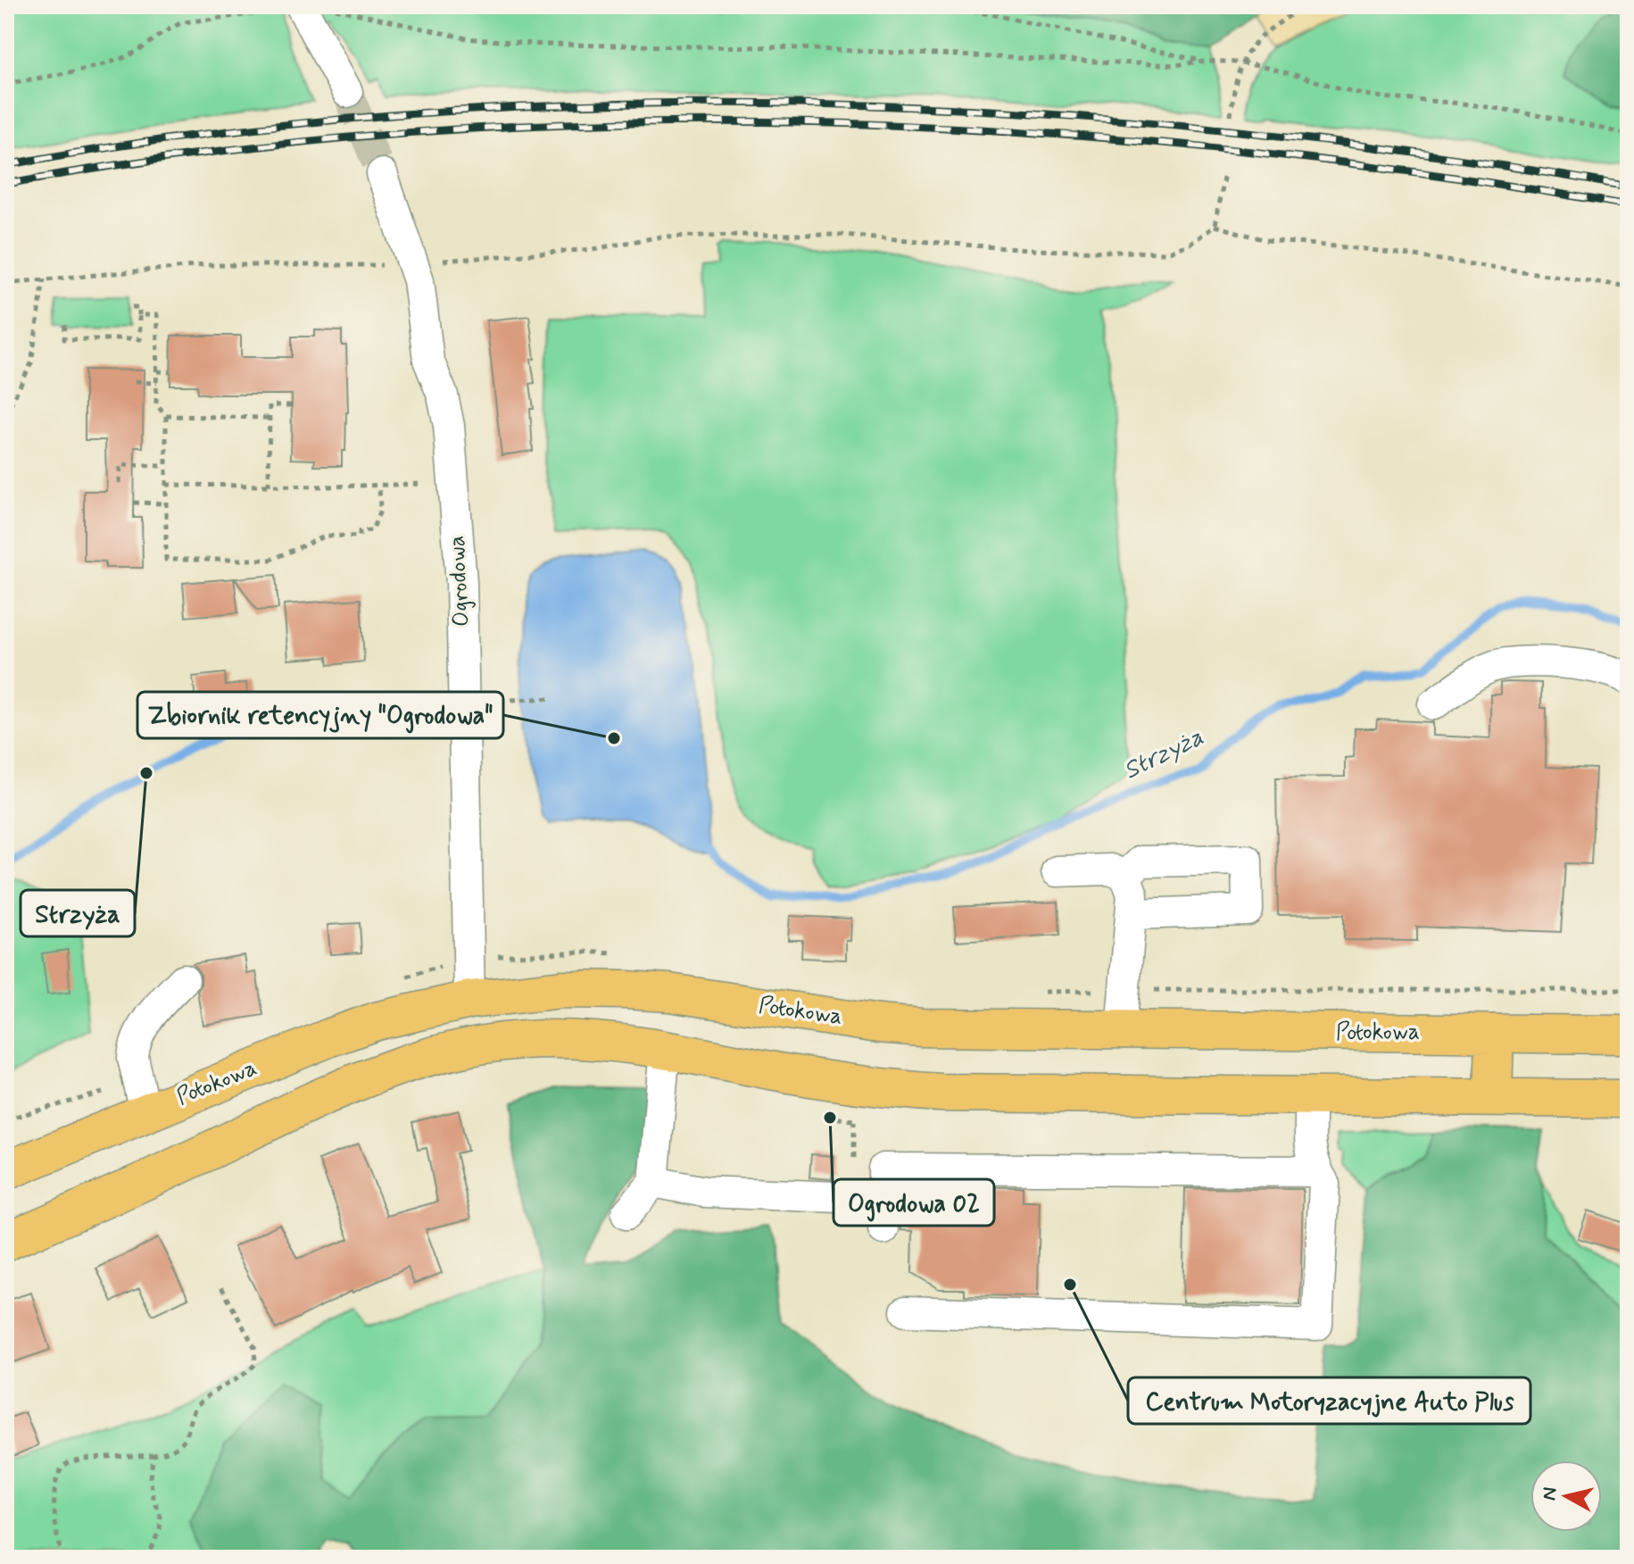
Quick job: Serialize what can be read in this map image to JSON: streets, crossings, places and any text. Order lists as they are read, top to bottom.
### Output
{
  "streets": {
    "main road": ["Potokowa"],
    "street": ["Ogrodowa"]
  },
  "crossings": [
    ["Ogrodowa", "Potokowa"]
  ],
  "water": ["Strzyża"],
  "places": [
    "Zbiornik retencyjny \"Ogrodowa\"",
    "Strzyża",
    "Ogrodowa 02",
    "Centrum Motoryzacyjne Auto Plus"
  ],
  "north": "left"
}
